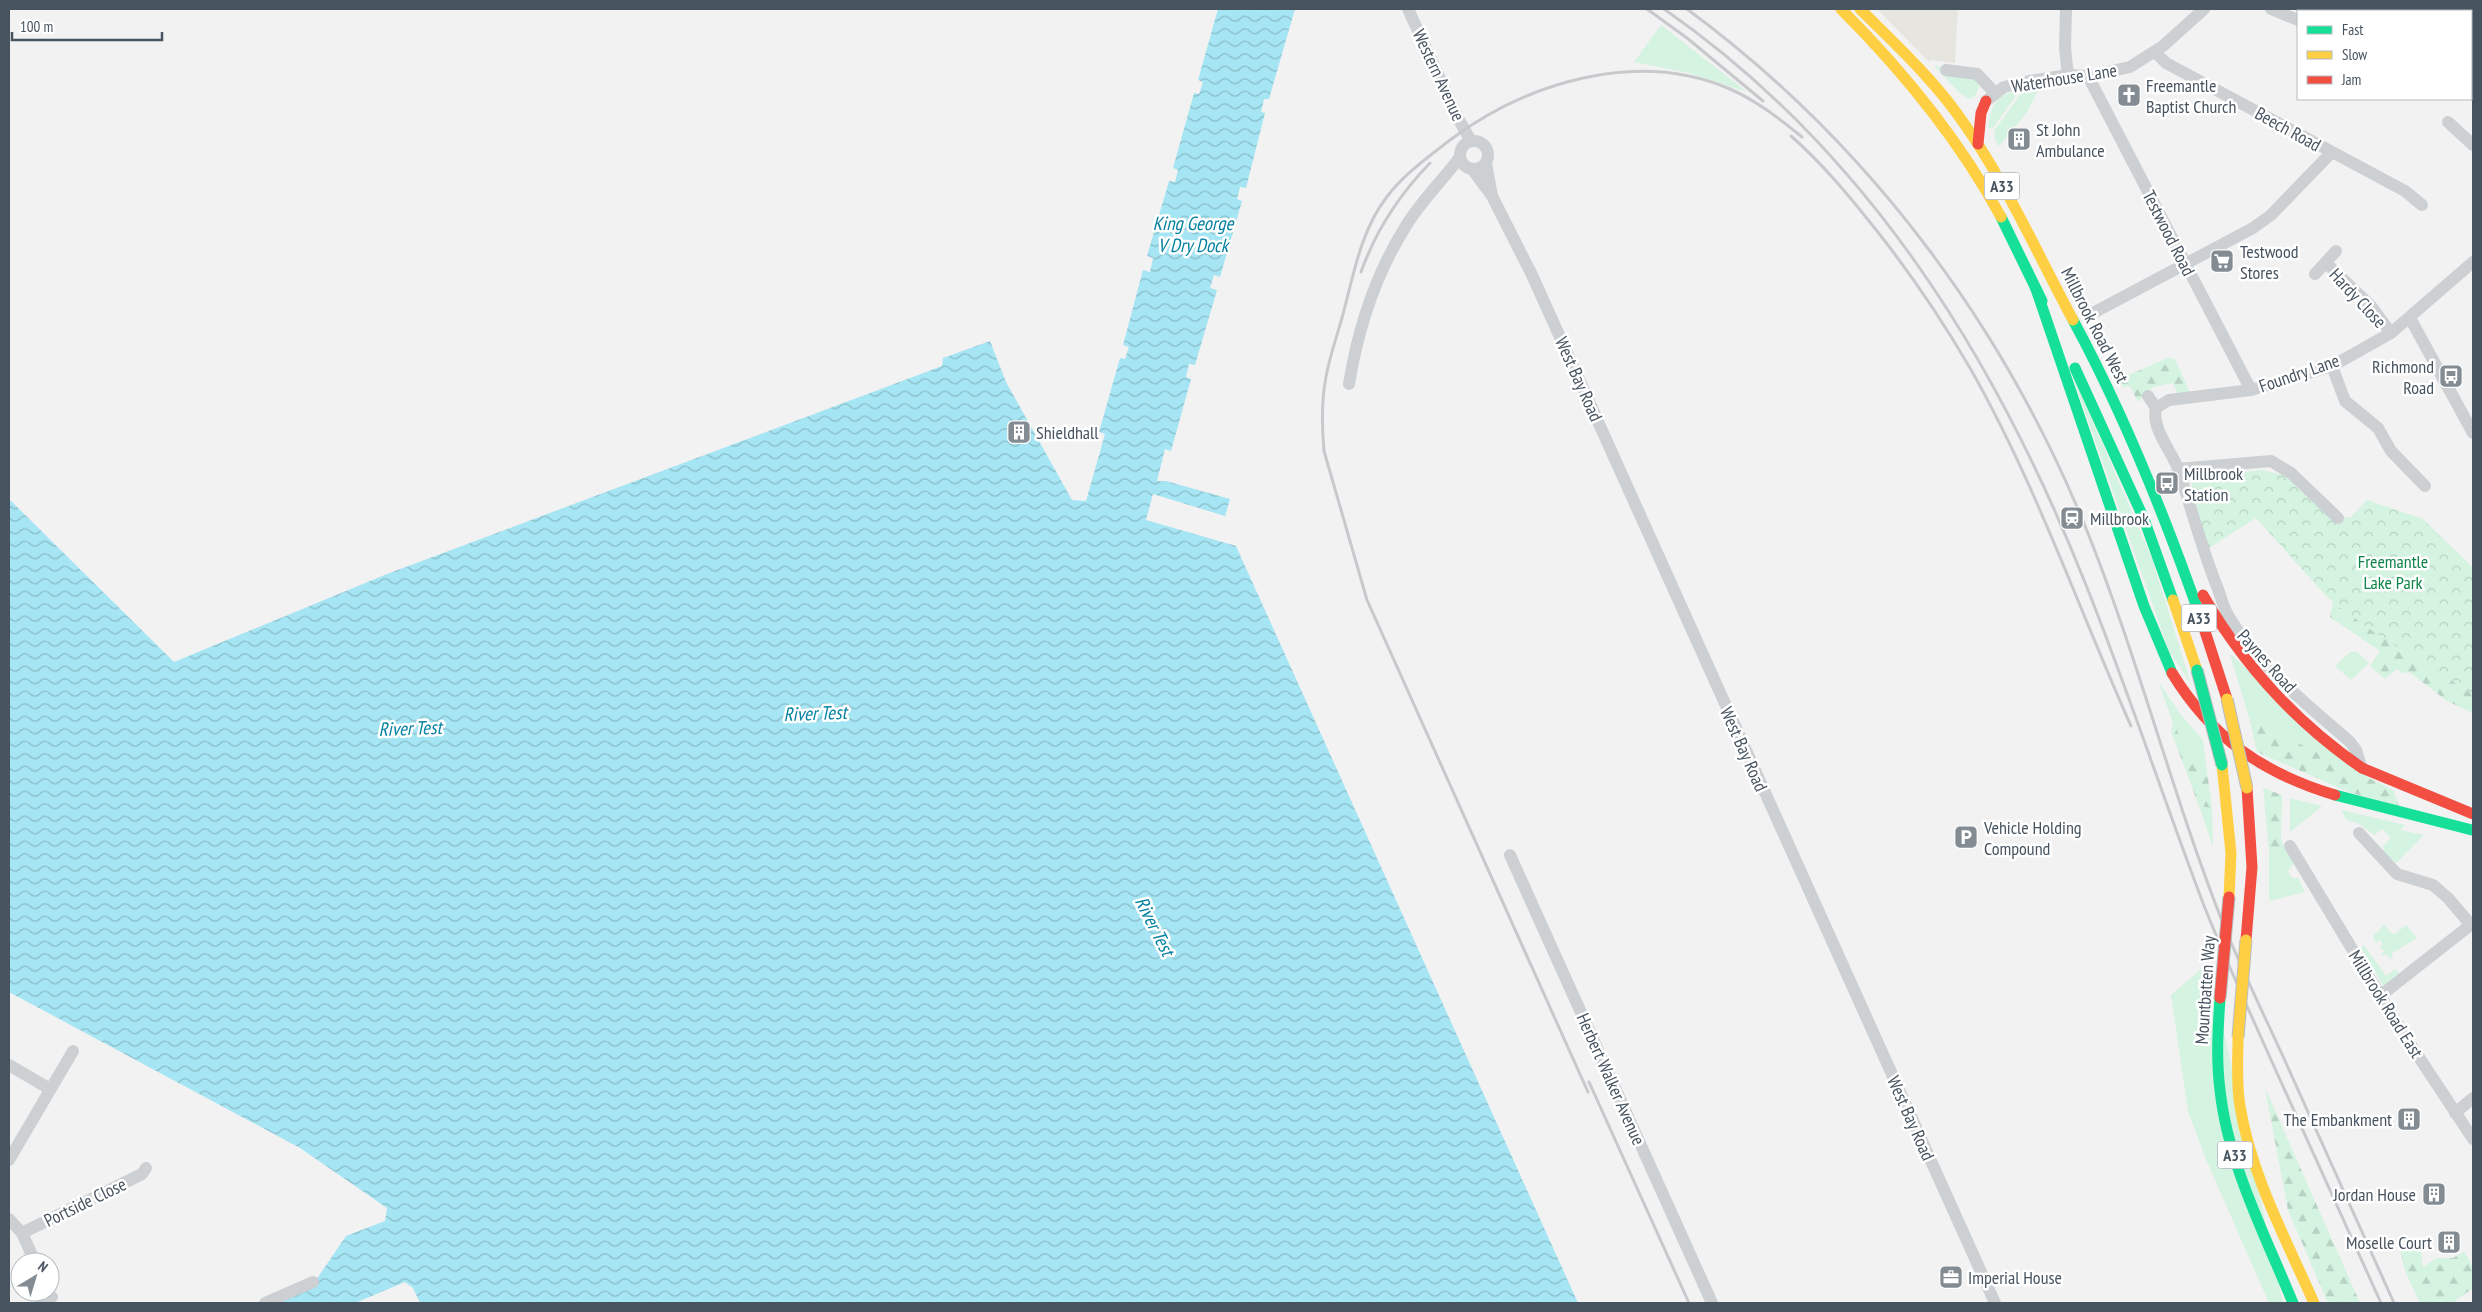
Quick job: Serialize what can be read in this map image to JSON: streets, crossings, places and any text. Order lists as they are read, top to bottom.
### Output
{
  "streets": {
    "main road": ["A33", "Millbrook Road West", "Mountbatten Way"],
    "street": [
      "Western Avenue",
      "Waterhouse Lane",
      "Beech Road",
      "Testwood Road",
      "Hardy Close",
      "Foundry Lane",
      "West Bay Road",
      "Paynes Road",
      "Millbrook Road East",
      "Herbert Walker Avenue",
      "Portside Close"
    ]
  },
  "crossings": [
    ["Western Avenue", "West Bay Road"],
    ["Waterhouse Lane", "Beech Road"],
    ["Waterhouse Lane", "Testwood Road"],
    ["Testwood Road", "Foundry Lane"],
    ["Hardy Close", "Foundry Lane"],
    ["Millbrook Road West", "Mountbatten Way"],
    ["Foundry Lane", "Paynes Road"]
  ],
  "water": ["King George V Dry Dock", "River Test"],
  "parks": ["Freemantle Lake Park"],
  "places": {
    "church": ["Freemantle Baptist Church"],
    "building": [
      "St John Ambulance",
      "Shieldhall",
      "The Embankment",
      "Jordan House",
      "Moselle Court"
    ],
    "supermarket": ["Testwood Stores"],
    "bus stop": ["Richmond Road", "Millbrook Station"],
    "station": ["Millbrook"],
    "parking": ["Vehicle Holding Compound"],
    "office": ["Imperial House"]
  },
  "legend": ["Fast", "Slow", "Jam"],
  "scale_bar": "100 m",
  "north": "top right"
}
